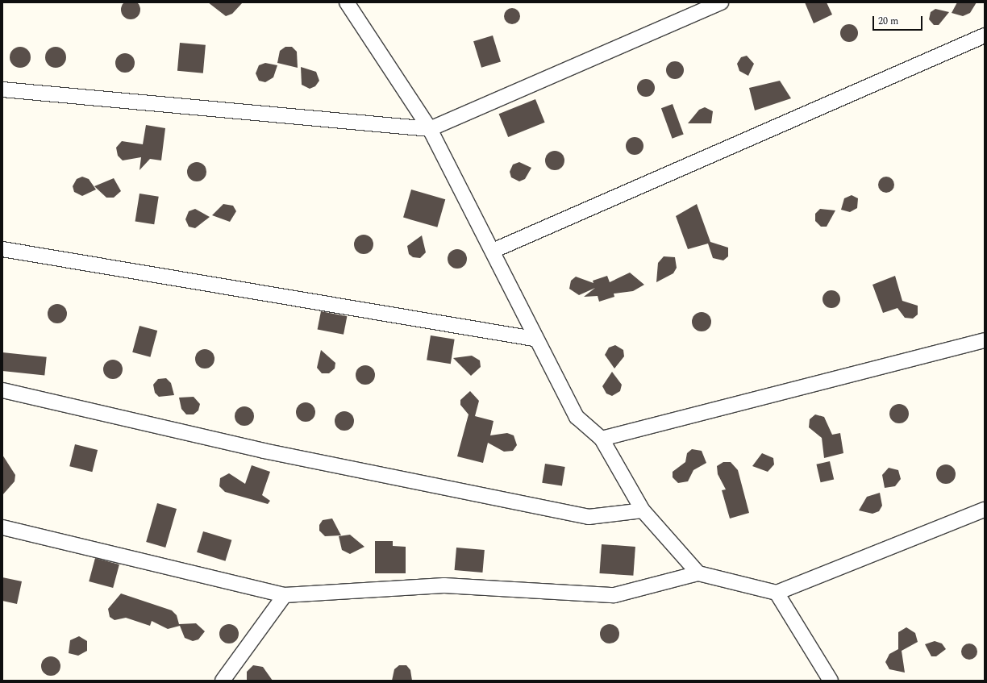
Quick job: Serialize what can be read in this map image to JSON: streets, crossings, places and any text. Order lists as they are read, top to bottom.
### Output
{
  "scale_bar": "20 m"
}
